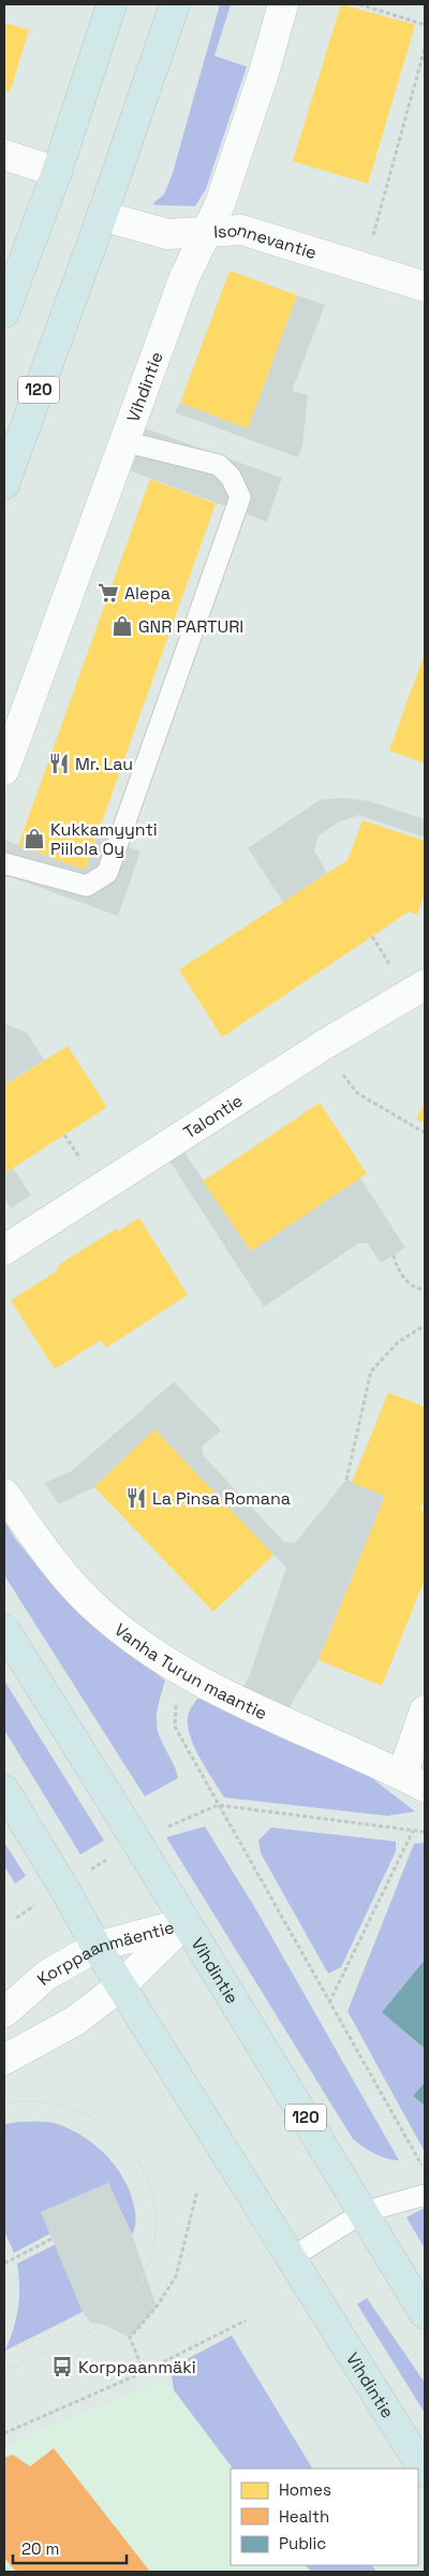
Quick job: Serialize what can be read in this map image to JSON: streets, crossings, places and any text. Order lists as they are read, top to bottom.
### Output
{
  "streets": {
    "main road": ["Vihdintie", "120"],
    "street": [
      "Isonnevantie",
      "Talontie",
      "Vanha Turun maantie",
      "Korppaanmäentie"
    ]
  },
  "crossings": [
    ["Isonnevantie", "Vihdintie"],
    ["Isonnevantie", "120"],
    ["Vihdintie", "Korppaanmäentie"]
  ],
  "places": {
    "supermarket": ["Alepa"],
    "shop": ["GNR PARTURI", "Kukkamyynti Piilola Oy"],
    "restaurant": ["Mr. Lau", "La Pinsa Romana"],
    "bus stop": ["Korppaanmäki"]
  },
  "legend": ["Homes", "Health", "Public"],
  "scale_bar": "20 m"
}
